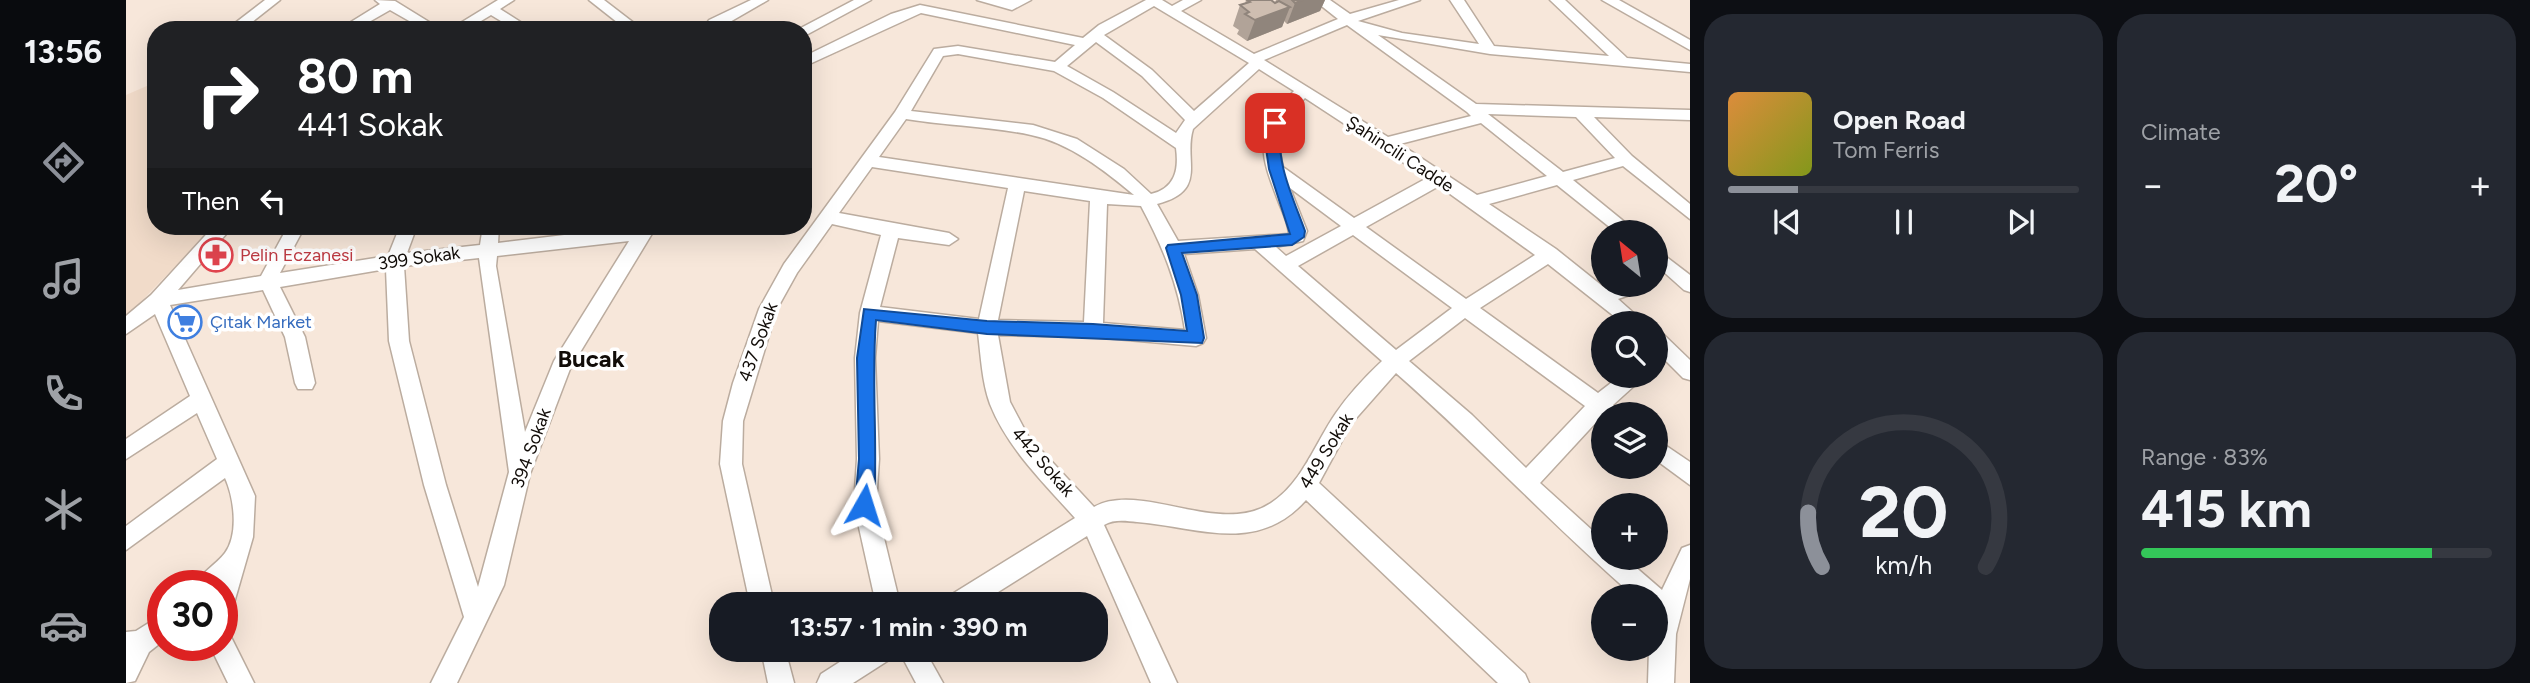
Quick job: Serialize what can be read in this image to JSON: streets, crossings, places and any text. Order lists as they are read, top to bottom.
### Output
{
  "streets": {
    "street": [
      "Şahincili Cadde",
      "399 Sokak",
      "437 Sokak",
      "394 Sokak",
      "449 Sokak",
      "442 Sokak"
    ]
  },
  "crossings": [
    ["Şahincili Cadde", "449 Sokak"],
    ["449 Sokak", "442 Sokak"]
  ],
  "districts": ["Bucak"],
  "places": {
    "pharmacy": ["Pelin Eczanesi"],
    "supermarket": ["Çıtak Market"]
  },
  "north": "top left",
  "page": {
    "tabs": "13:56",
    "tile": [
      "Climate",
      ["Range · 83%", "415 km"]
    ],
    "turn": ["80 m", "441 Sokak"],
    "song": ["Open Road", "Tom Ferris"],
    "heat": ["−", "20°", "+"],
    "then": "Then",
    "map_buttons": ["+", "−"],
    "limit": "30",
    "trip": "13:57 · 1 min · 390 m",
    "gauge": ["20", "km/h"]
  }
}
